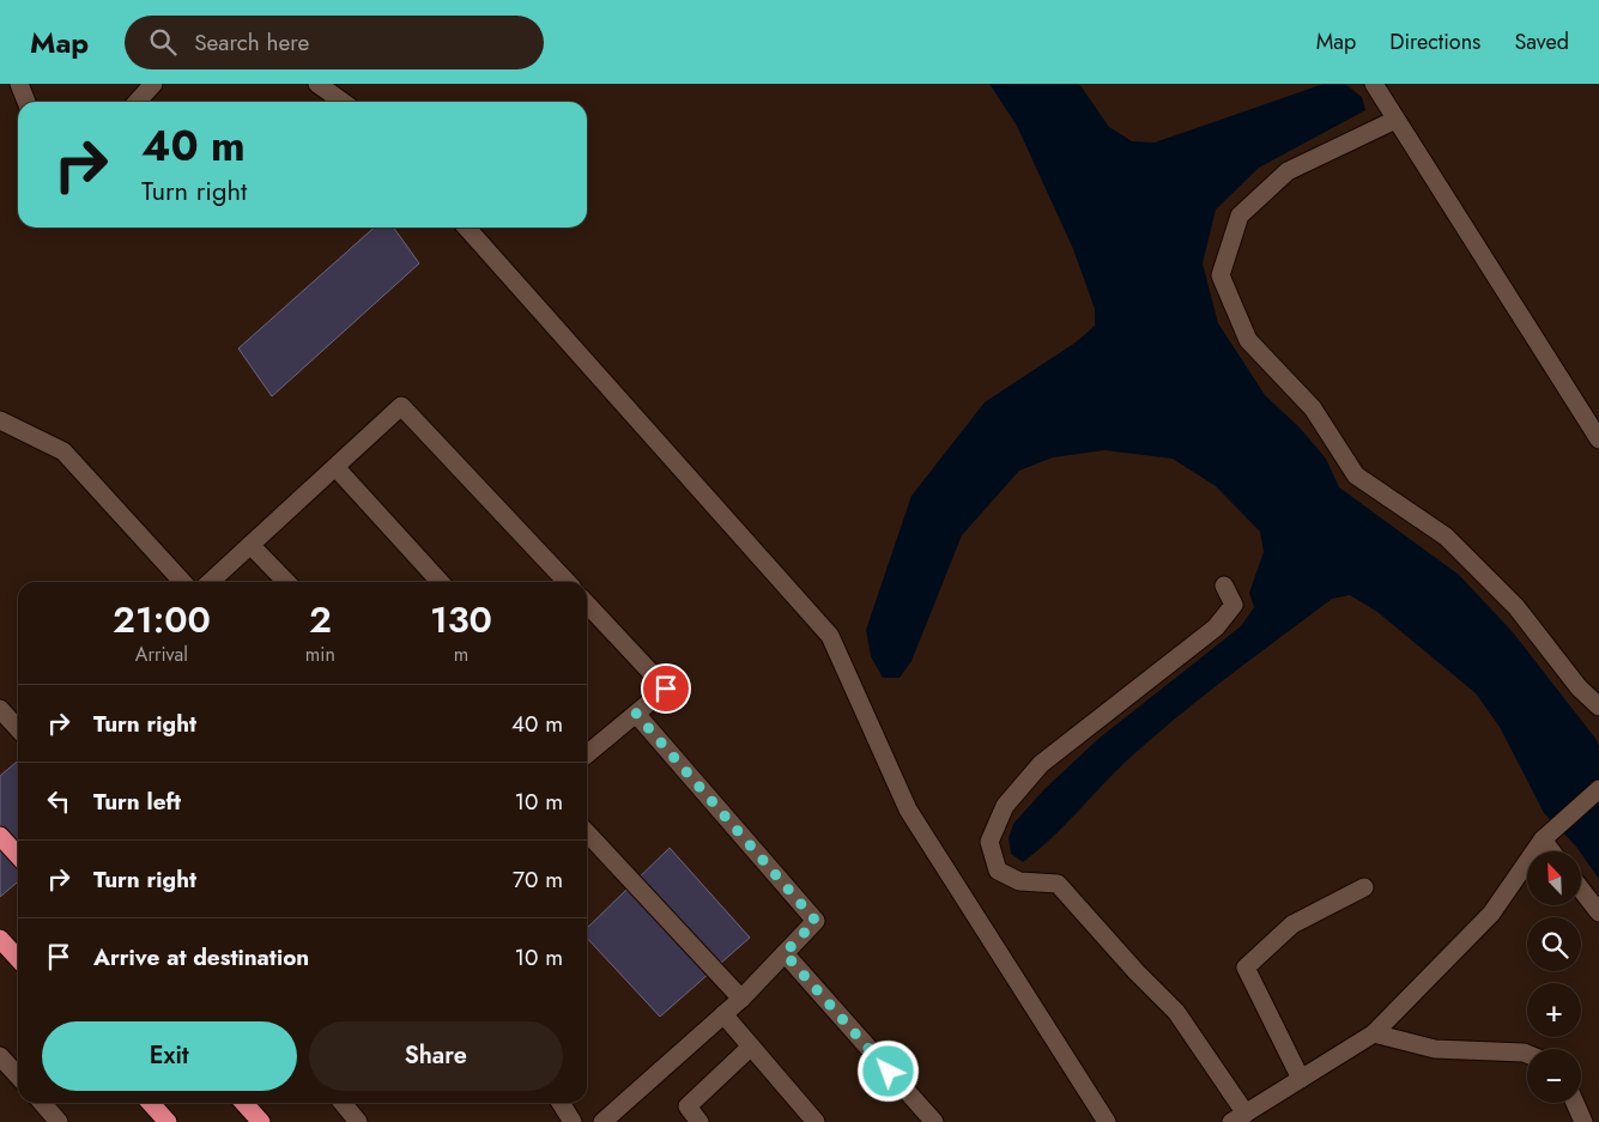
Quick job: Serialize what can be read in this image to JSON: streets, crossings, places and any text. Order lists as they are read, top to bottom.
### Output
{
  "north": "top left",
  "page": {
    "header": "Map",
    "search": "Search here",
    "nav": ["Map", "Directions", "Saved"],
    "turn": ["40 m", "Turn right"],
    "eta": [
      "21:00",
      "Arrival",
      "2",
      "min",
      "130",
      "m"
    ],
    "list": [
      {
        "name": "Turn right",
        "value": "40 m"
      },
      {
        "name": "Turn left",
        "value": "10 m"
      },
      {
        "name": "Turn right",
        "value": "70 m"
      },
      {
        "name": "Arrive at destination",
        "value": "10 m"
      }
    ],
    "map_buttons": ["+", "−"],
    "buttons": ["Exit", "Share"]
  }
}
